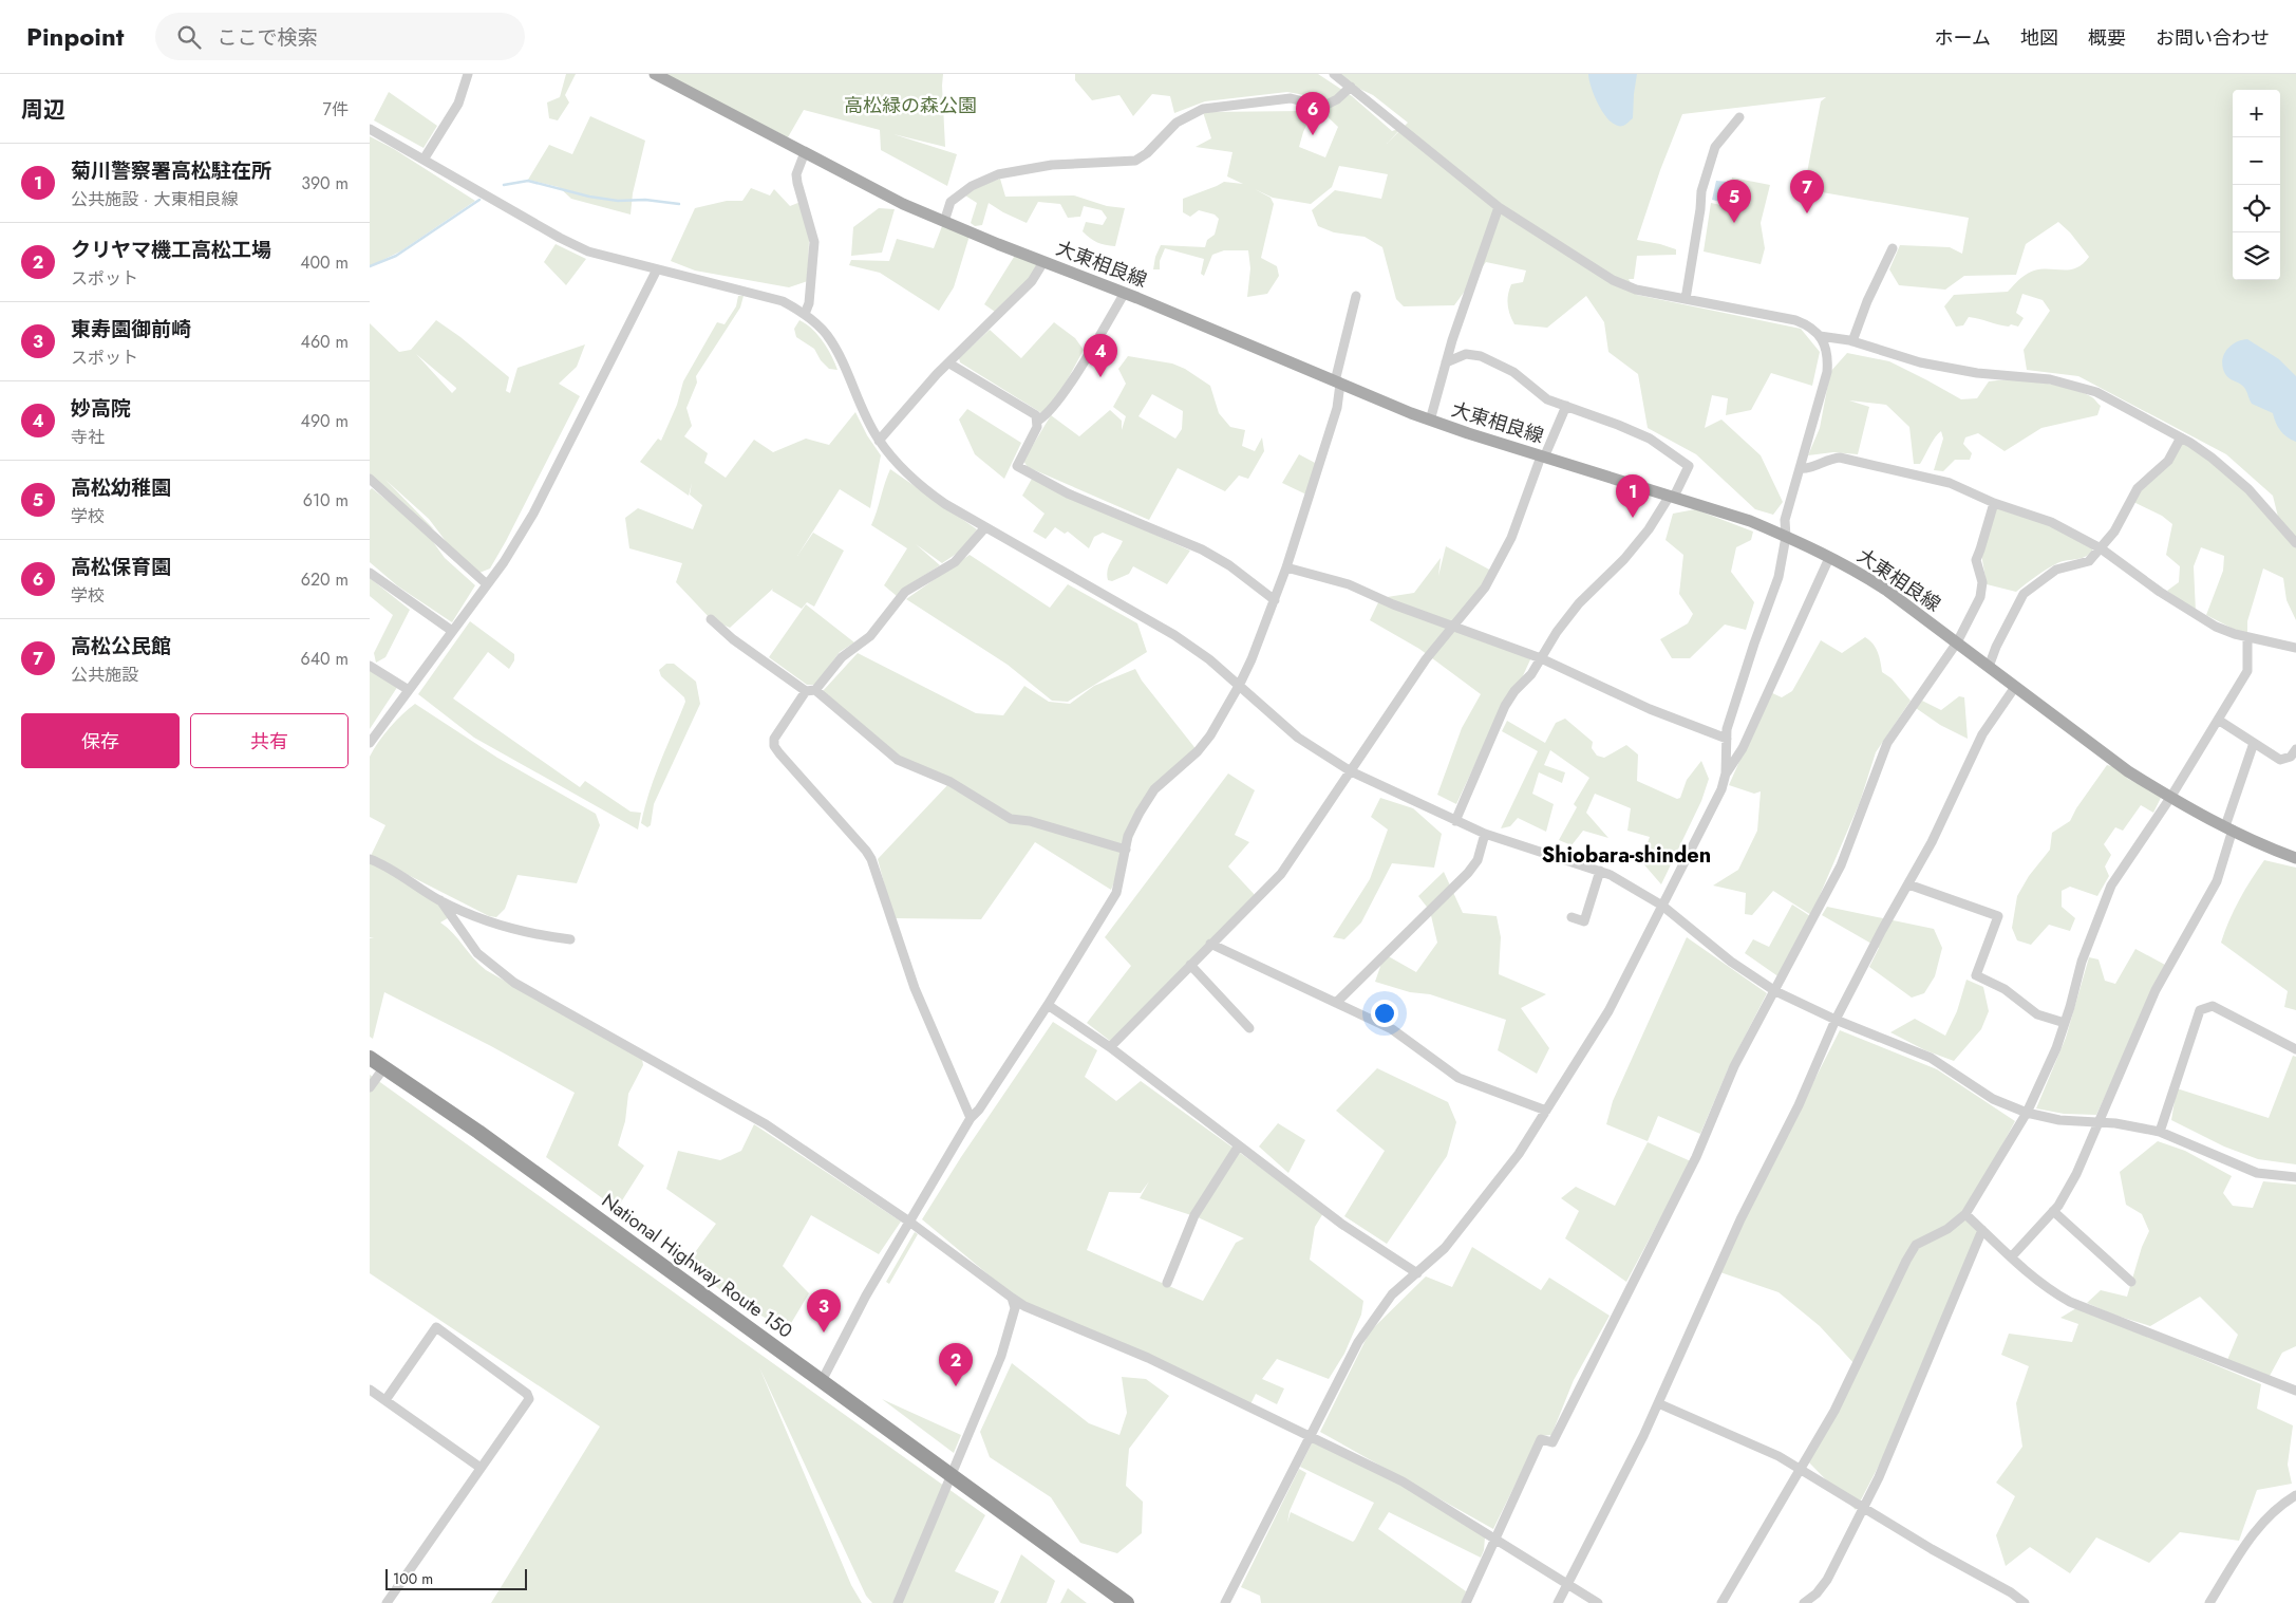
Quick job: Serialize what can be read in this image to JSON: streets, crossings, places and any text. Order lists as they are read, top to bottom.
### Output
{
  "streets": {
    "highway": ["National Highway Route 150"],
    "main road": ["大東相良線"]
  },
  "districts": ["Shiobara-shinden"],
  "parks": ["高松緑の森公園"],
  "scale_bar": "100 m",
  "page": {
    "header": "Pinpoint",
    "search": "ここで検索",
    "nav": [
      "ホーム",
      "地図",
      "概要",
      "お問い合わせ"
    ],
    "heading": ["周辺", "7件"],
    "map_buttons": ["+", "−"],
    "pins": [
      "6",
      "7",
      "5",
      "4",
      "1",
      "3",
      "2"
    ],
    "list": [
      {
        "mark": "1",
        "name": "菊川警察署高松駐在所",
        "note": "公共施設 · 大東相良線",
        "value": "390 m"
      },
      {
        "mark": "2",
        "name": "クリヤマ機工高松工場",
        "note": "スポット",
        "value": "400 m"
      },
      {
        "mark": "3",
        "name": "東寿園御前崎",
        "note": "スポット",
        "value": "460 m"
      },
      {
        "mark": "4",
        "name": "妙高院",
        "note": "寺社",
        "value": "490 m"
      },
      {
        "mark": "5",
        "name": "高松幼稚園",
        "note": "学校",
        "value": "610 m"
      },
      {
        "mark": "6",
        "name": "高松保育園",
        "note": "学校",
        "value": "620 m"
      },
      {
        "mark": "7",
        "name": "高松公民館",
        "note": "公共施設",
        "value": "640 m"
      }
    ],
    "buttons": ["保存", "共有"],
    "scale": "100 m"
  }
}
